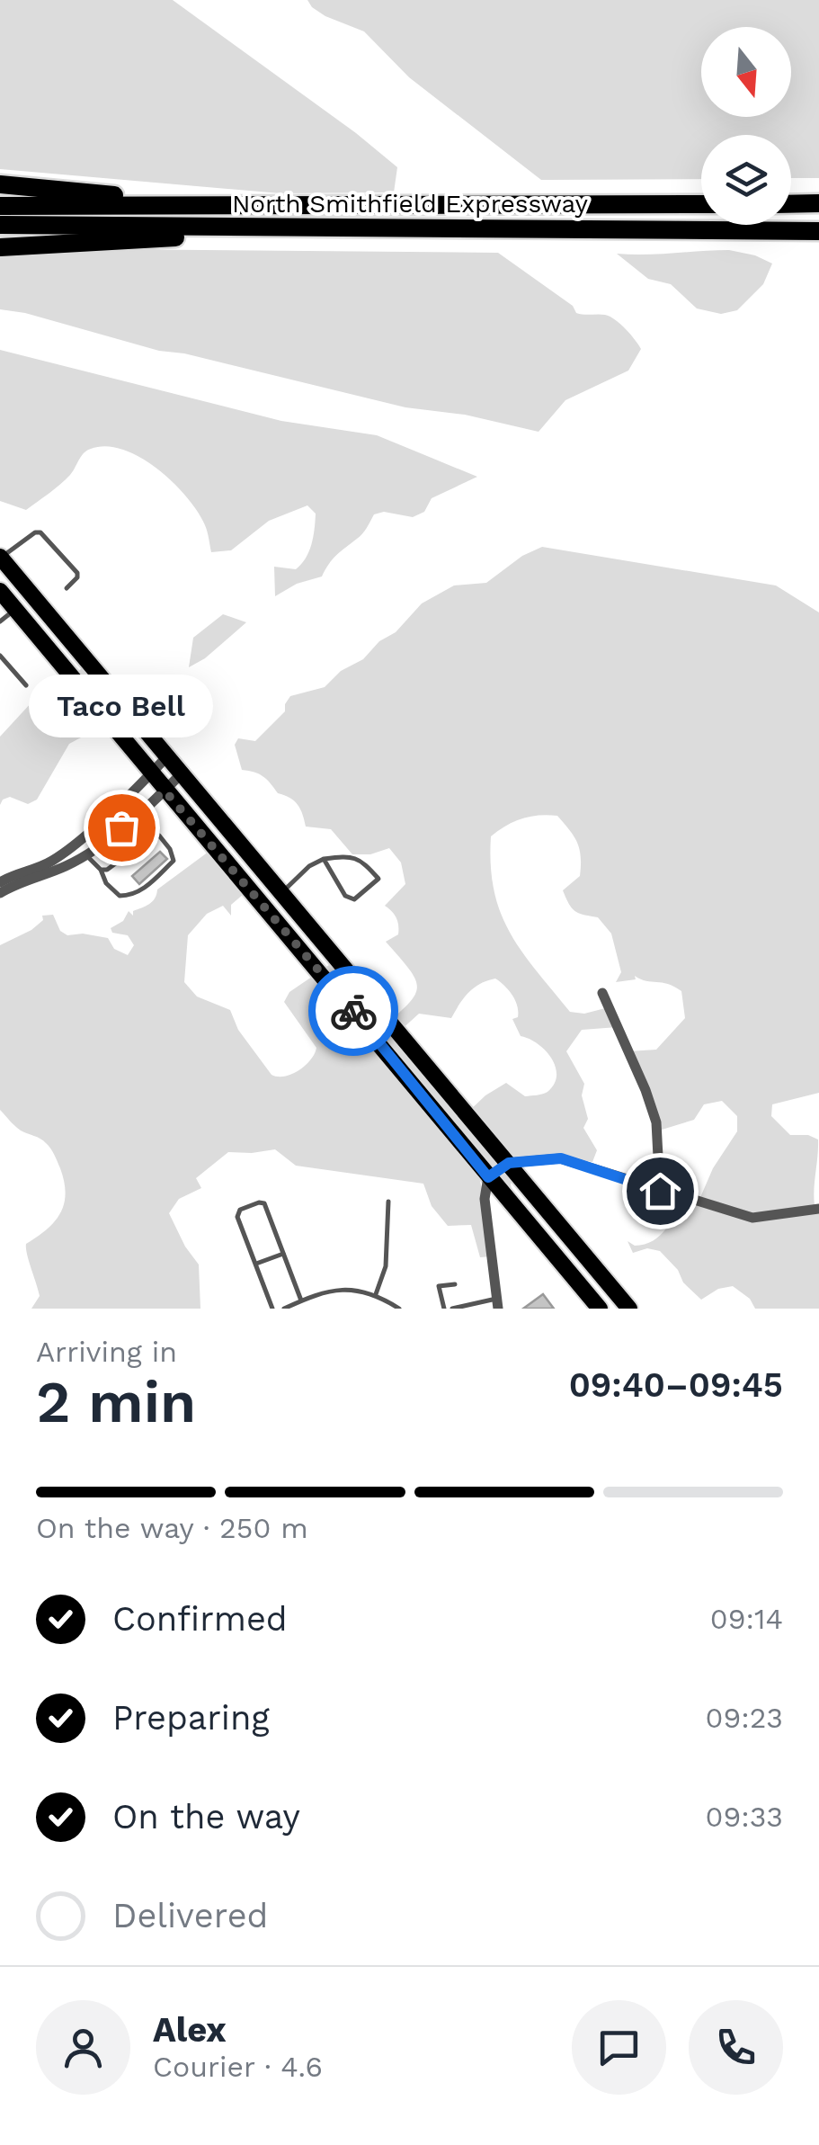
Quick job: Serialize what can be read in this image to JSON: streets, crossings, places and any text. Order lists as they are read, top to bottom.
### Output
{
  "streets": {
    "highway": ["North Smithfield Expressway"]
  },
  "places": ["Taco Bell"],
  "north": "bottom",
  "page": {
    "bubble": "Taco Bell",
    "heading": ["2 min", "Arriving in", "09:40–09:45"],
    "panel": ["Alex", "Courier · 4.6"],
    "bar": "On the way · 250 m",
    "list": [
      ["Confirmed", "09:14"],
      ["Preparing", "09:23"],
      ["On the way", "09:33"],
      "Delivered"
    ]
  }
}
